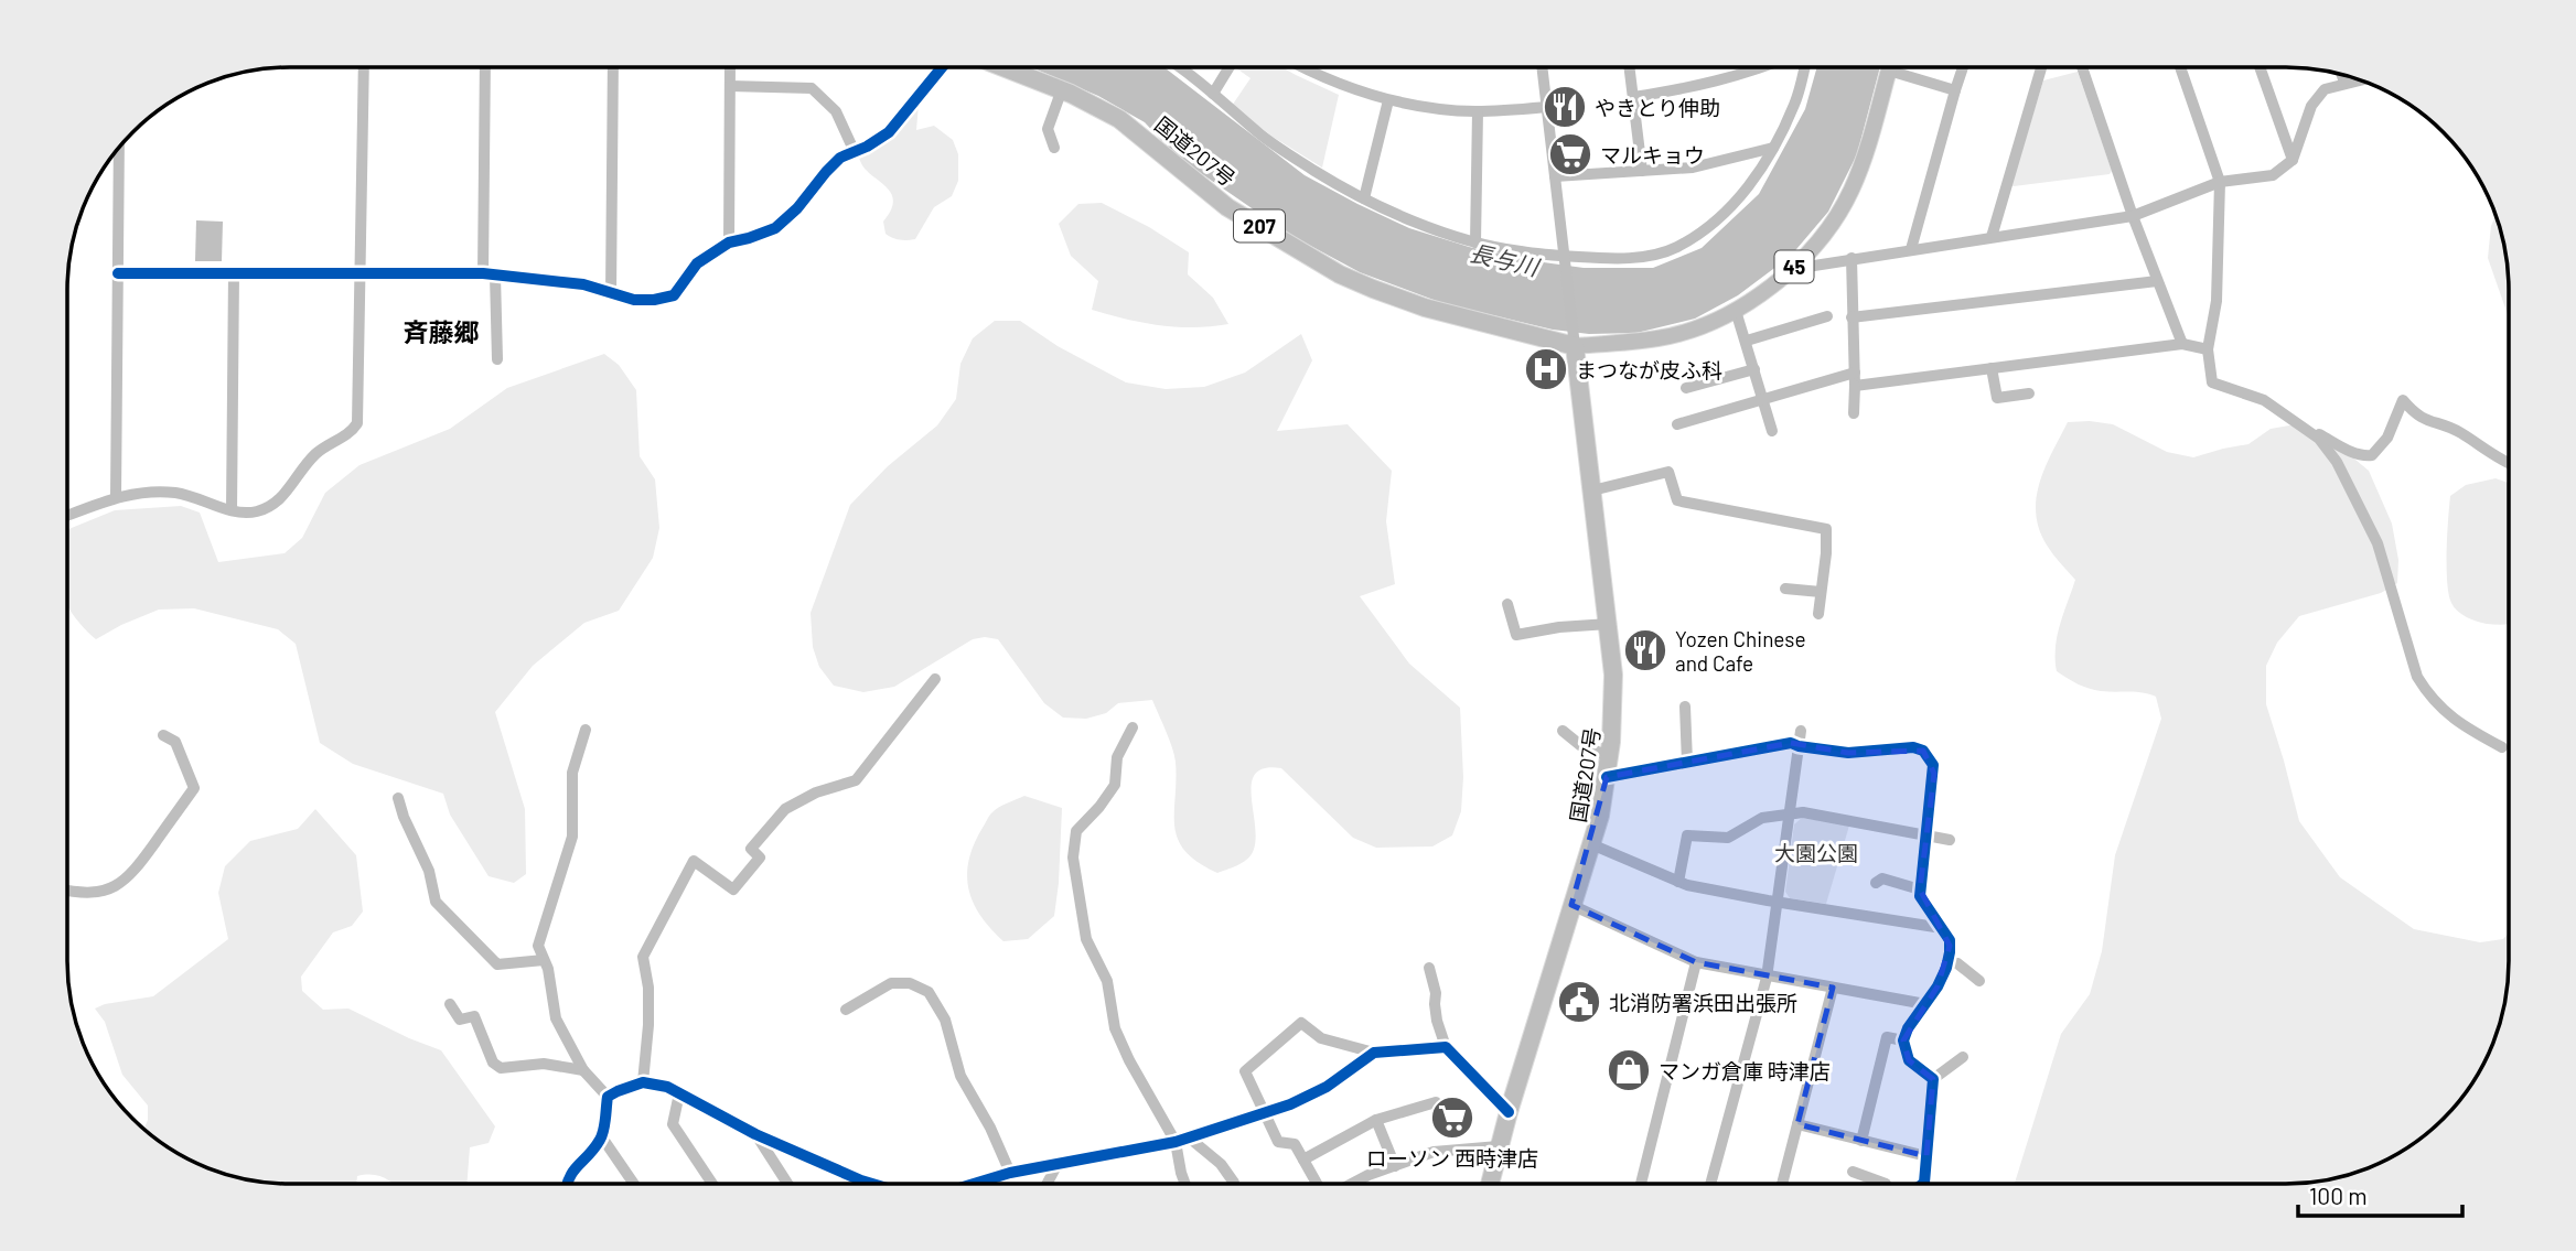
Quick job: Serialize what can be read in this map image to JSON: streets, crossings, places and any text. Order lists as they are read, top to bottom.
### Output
{
  "streets": {
    "highway": ["国道207号", "207"],
    "main road": ["45"]
  },
  "crossings": [
    ["国道207号", "45"]
  ],
  "districts": ["斉藤郷"],
  "water": ["長与川"],
  "parks": ["大園公園"],
  "places": {
    "restaurant": ["やきとり伸助", "Yozen Chinese and Cafe"],
    "supermarket": ["マルキョウ", "ローソン 西時津店"],
    "hospital": ["まつなが皮ふ科"],
    "public building": ["北消防署浜田出張所"],
    "shop": ["マンガ倉庫 時津店"]
  },
  "scale_bar": "100 m"
}
